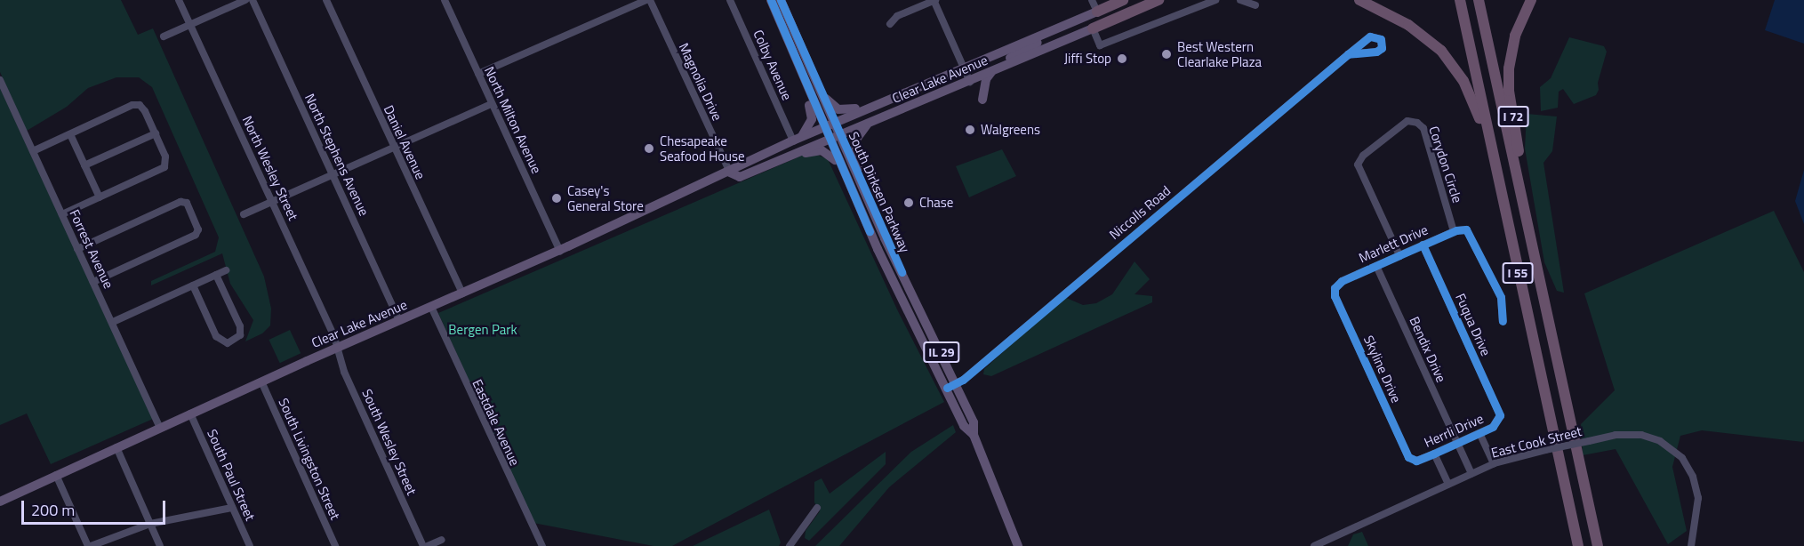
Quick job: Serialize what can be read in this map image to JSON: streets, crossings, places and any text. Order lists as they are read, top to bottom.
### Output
{
  "streets": {
    "highway": ["Clear Lake Avenue", "I 72", "I 55"],
    "main road": ["South Dirksen Parkway", "IL 29"],
    "street": [
      "Colby Avenue",
      "Magnolia Drive",
      "North Milton Avenue",
      "Daniel Avenue",
      "North Stephens Avenue",
      "Corydon Circle",
      "North Wesley Street",
      "Niccolls Road",
      "Marlett Drive",
      "Forrest Avenue",
      "Fuqua Drive",
      "Bendix Drive",
      "Skyline Drive",
      "Eastdale Avenue",
      "Herrli Drive",
      "South Wesley Street",
      "East Cook Street",
      "South Livingston Street",
      "South Paul Street"
    ]
  },
  "crossings": [
    ["Colby Avenue", "Clear Lake Avenue"],
    ["Clear Lake Avenue", "Magnolia Drive"],
    ["Clear Lake Avenue", "North Milton Avenue"],
    ["Clear Lake Avenue", "Daniel Avenue"],
    ["Clear Lake Avenue", "North Stephens Avenue"],
    ["Clear Lake Avenue", "North Wesley Street"],
    ["Clear Lake Avenue", "South Dirksen Parkway"],
    ["Clear Lake Avenue", "Forrest Avenue"],
    ["Clear Lake Avenue", "IL 29"],
    ["Clear Lake Avenue", "Eastdale Avenue"],
    ["Clear Lake Avenue", "South Wesley Street"],
    ["Clear Lake Avenue", "South Livingston Street"],
    ["Clear Lake Avenue", "South Paul Street"],
    ["I 72", "I 55"],
    ["Corydon Circle", "Marlett Drive"],
    ["North Wesley Street", "South Wesley Street"],
    ["South Dirksen Parkway", "Niccolls Road"],
    ["South Dirksen Parkway", "IL 29"],
    ["Marlett Drive", "Fuqua Drive"],
    ["Marlett Drive", "Bendix Drive"],
    ["Marlett Drive", "Skyline Drive"],
    ["Fuqua Drive", "Herrli Drive"],
    ["Bendix Drive", "Herrli Drive"],
    ["Bendix Drive", "East Cook Street"],
    ["Skyline Drive", "Herrli Drive"]
  ],
  "parks": ["Bergen Park"],
  "places": [
    "Best Western Clearlake Plaza",
    "Jiffi Stop",
    "Walgreens",
    "Chesapeake Seafood House",
    "Casey's General Store",
    "Chase"
  ],
  "scale_bar": "200 m"
}
